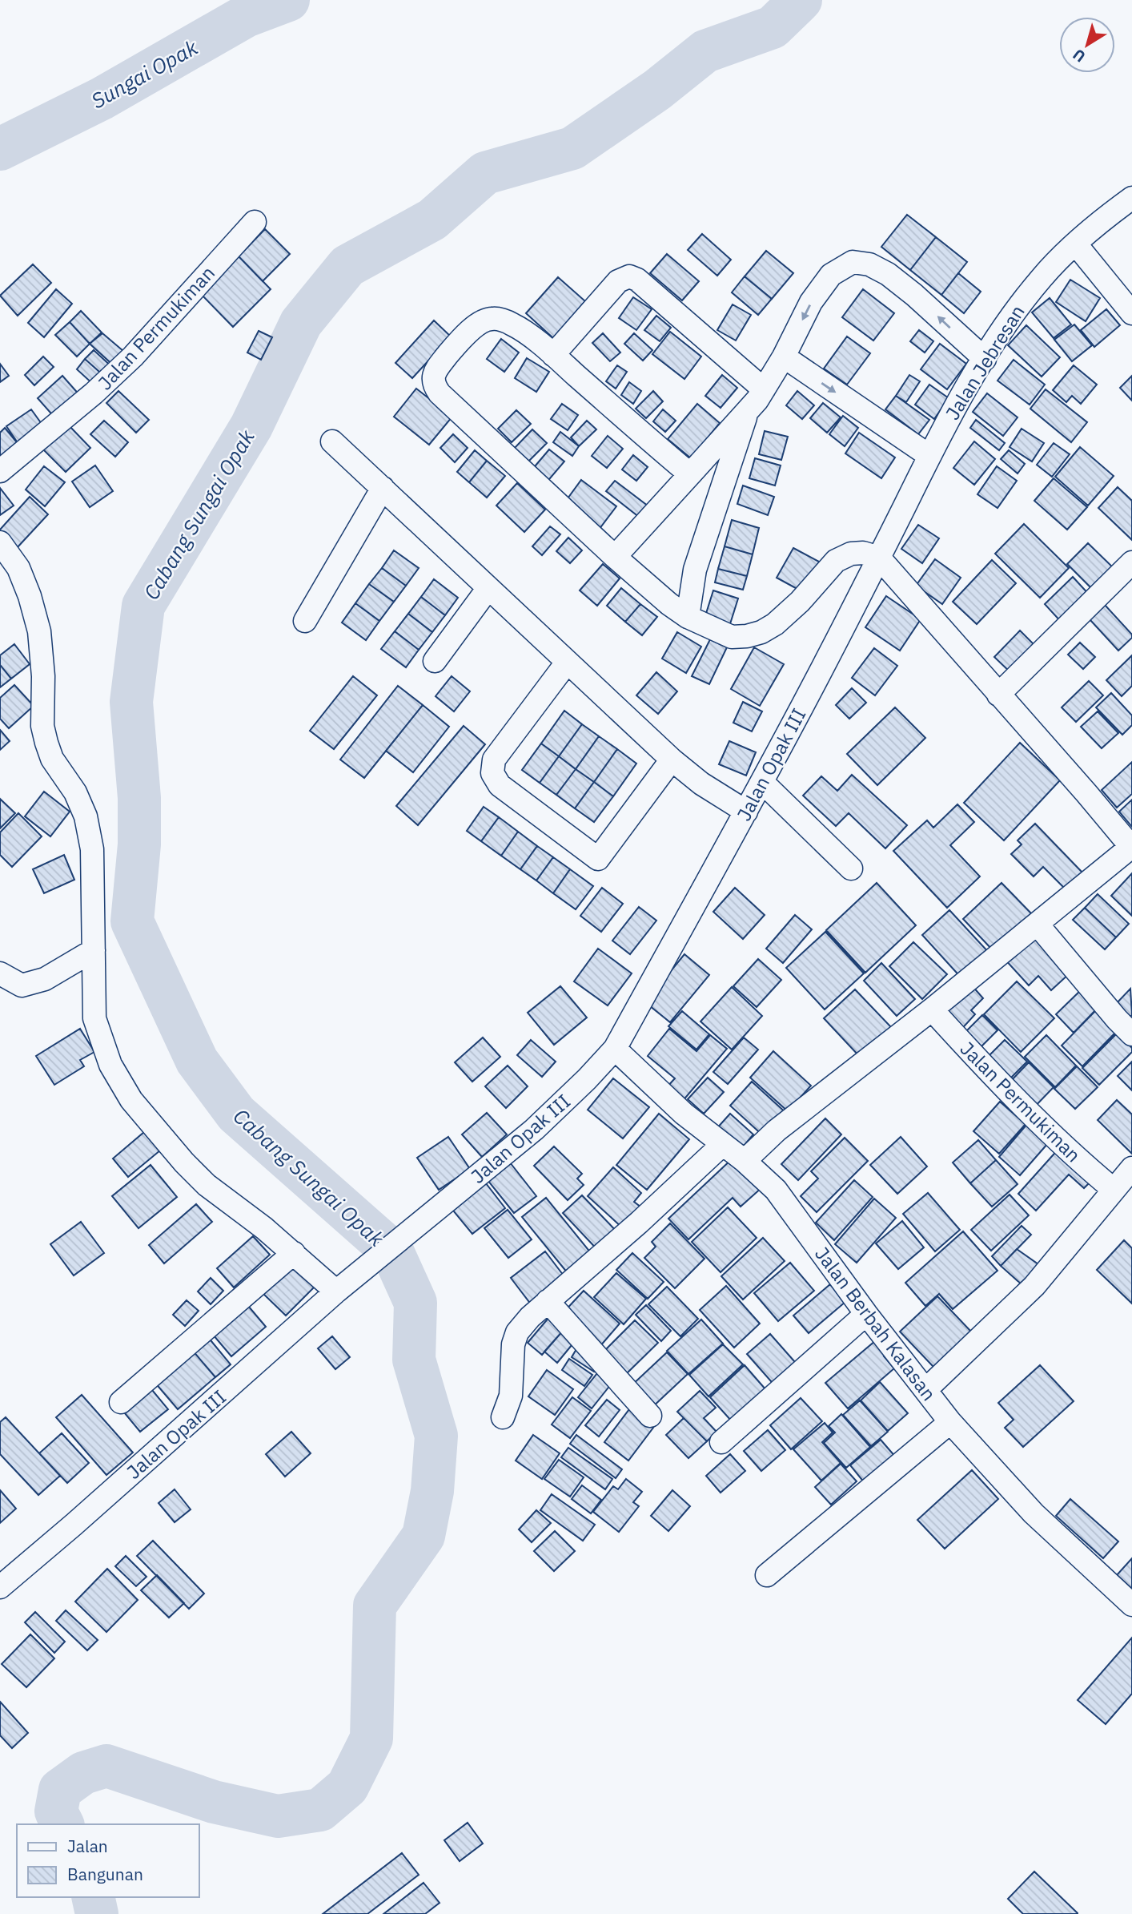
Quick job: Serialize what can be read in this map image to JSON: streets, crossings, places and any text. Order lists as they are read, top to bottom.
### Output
{
  "streets": {
    "street": [
      "Jalan Permukiman",
      "Jalan Jebresan",
      "Jalan Opak III",
      "Jalan Berbah Kalasan"
    ]
  },
  "crossings": [
    ["Jalan Jebresan", "Jalan Opak III"],
    ["Jalan Opak III", "Jalan Berbah Kalasan"]
  ],
  "water": ["Sungai Opak", "Cabang Sungai Opak"],
  "legend": ["Jalan", "Bangunan"],
  "north": "bottom left"
}
